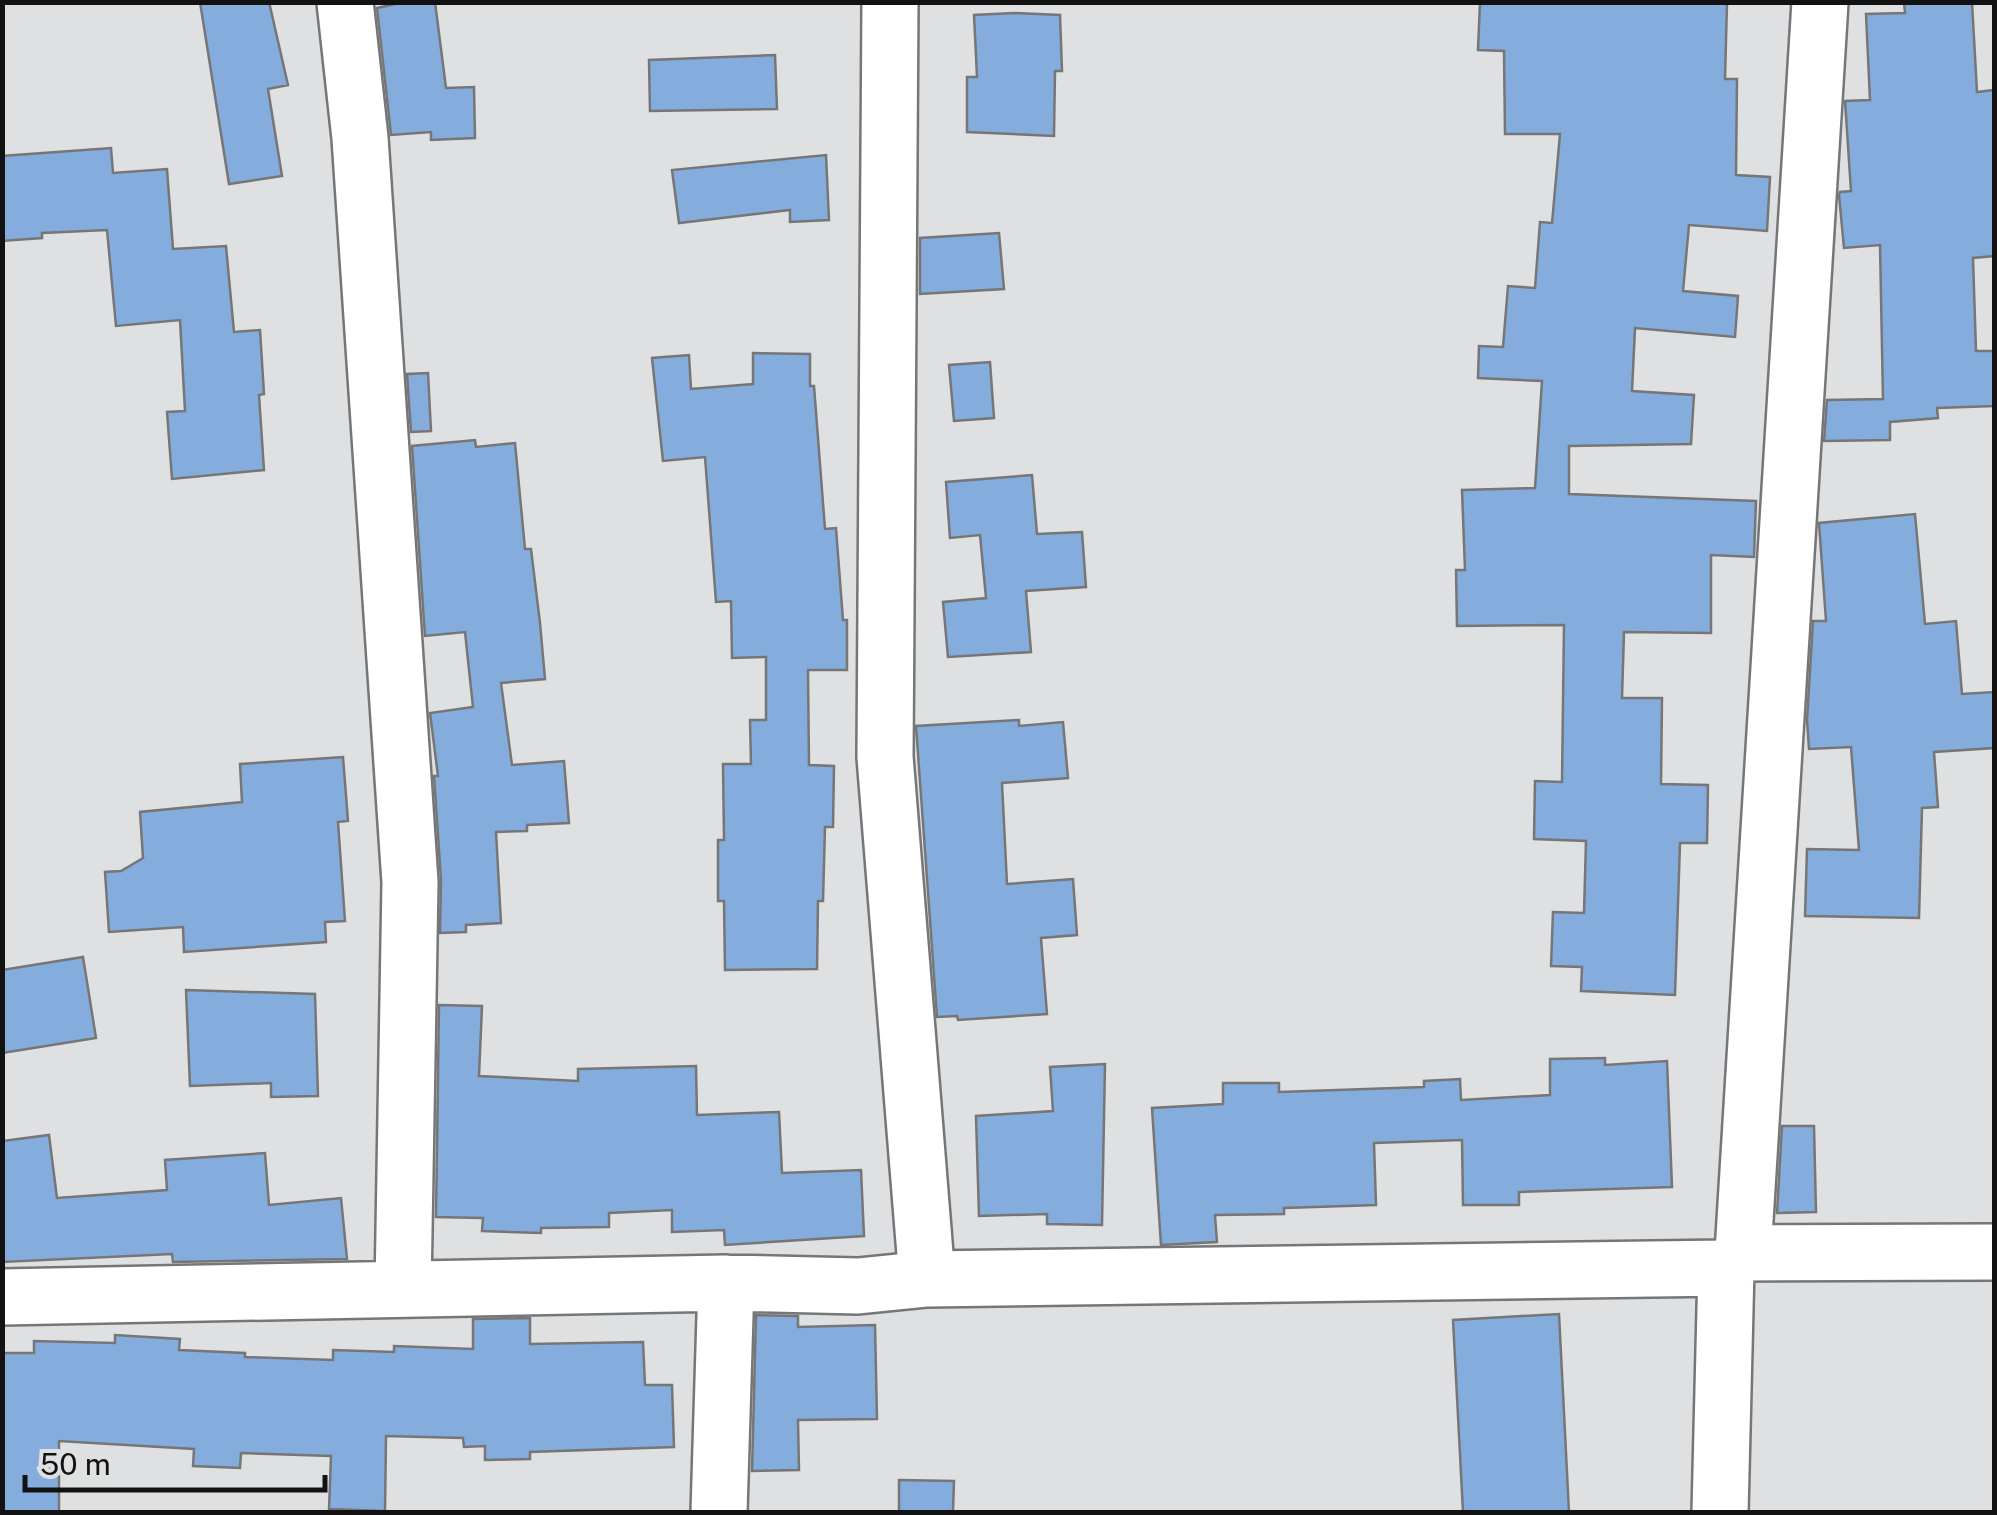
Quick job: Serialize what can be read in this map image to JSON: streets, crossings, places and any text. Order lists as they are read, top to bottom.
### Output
{
  "scale_bar": "50 m"
}
